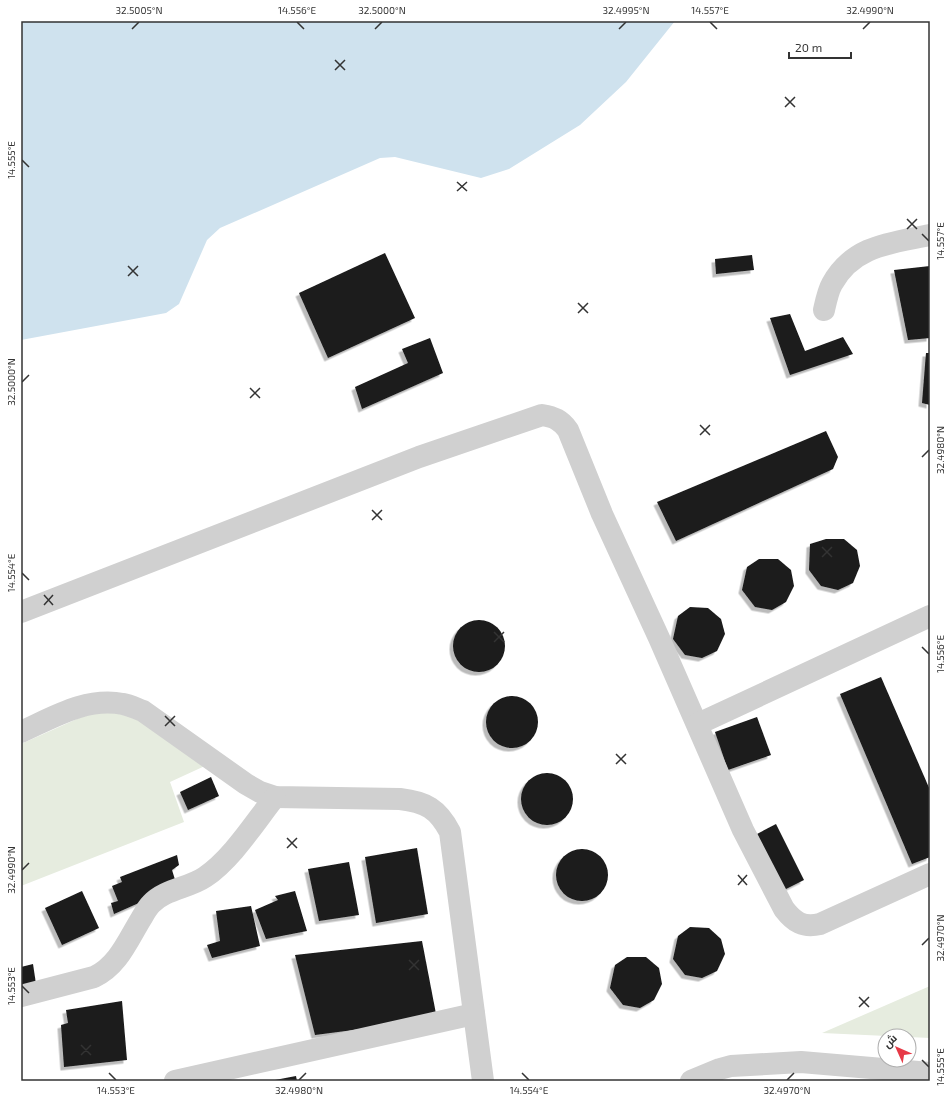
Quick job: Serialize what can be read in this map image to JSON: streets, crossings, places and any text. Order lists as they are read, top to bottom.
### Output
{
  "scale_bar": "20 m",
  "north": "top left",
  "coordinates": [
    "32.5005°N",
    "14.556°E",
    "32.5000°N",
    "32.4995°N",
    "14.557°E",
    "32.4990°N",
    "14.555°E",
    "32.4980°N",
    "14.554°E",
    "32.4970°N",
    "14.553°E"
  ]
}
